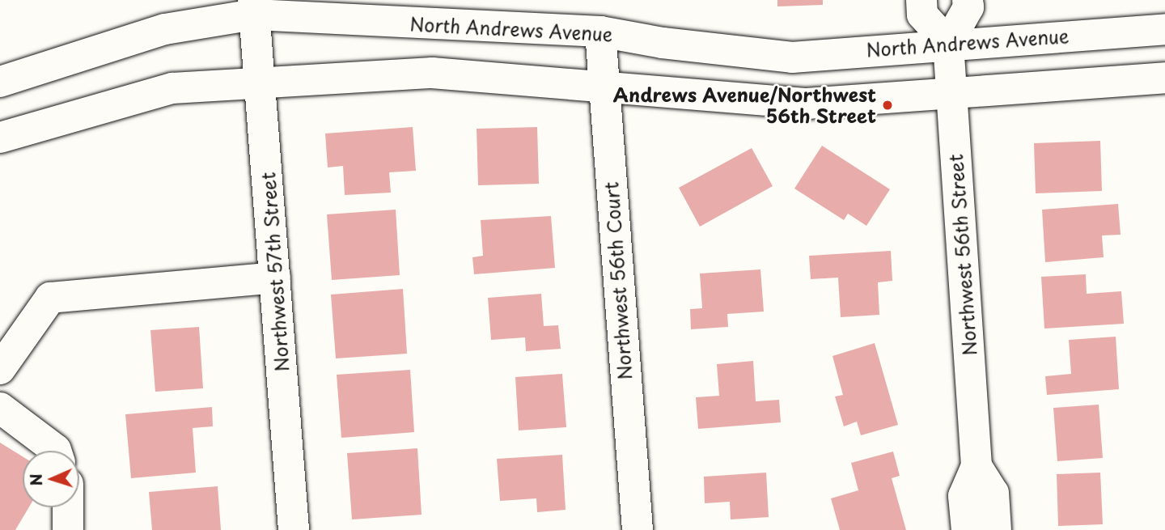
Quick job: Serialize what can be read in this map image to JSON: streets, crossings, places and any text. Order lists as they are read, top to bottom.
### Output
{
  "streets": {
    "main road": [
      "North Andrews Avenue",
      "Northwest 56th Street",
      "Northwest 57th Street",
      "Northwest 56th Court"
    ]
  },
  "crossings": [
    ["North Andrews Avenue", "Northwest 56th Street"],
    ["North Andrews Avenue", "Northwest 57th Street"],
    ["North Andrews Avenue", "Northwest 56th Court"]
  ],
  "places": ["Andrews Avenue/Northwest 56th Street"],
  "north": "left"
}
